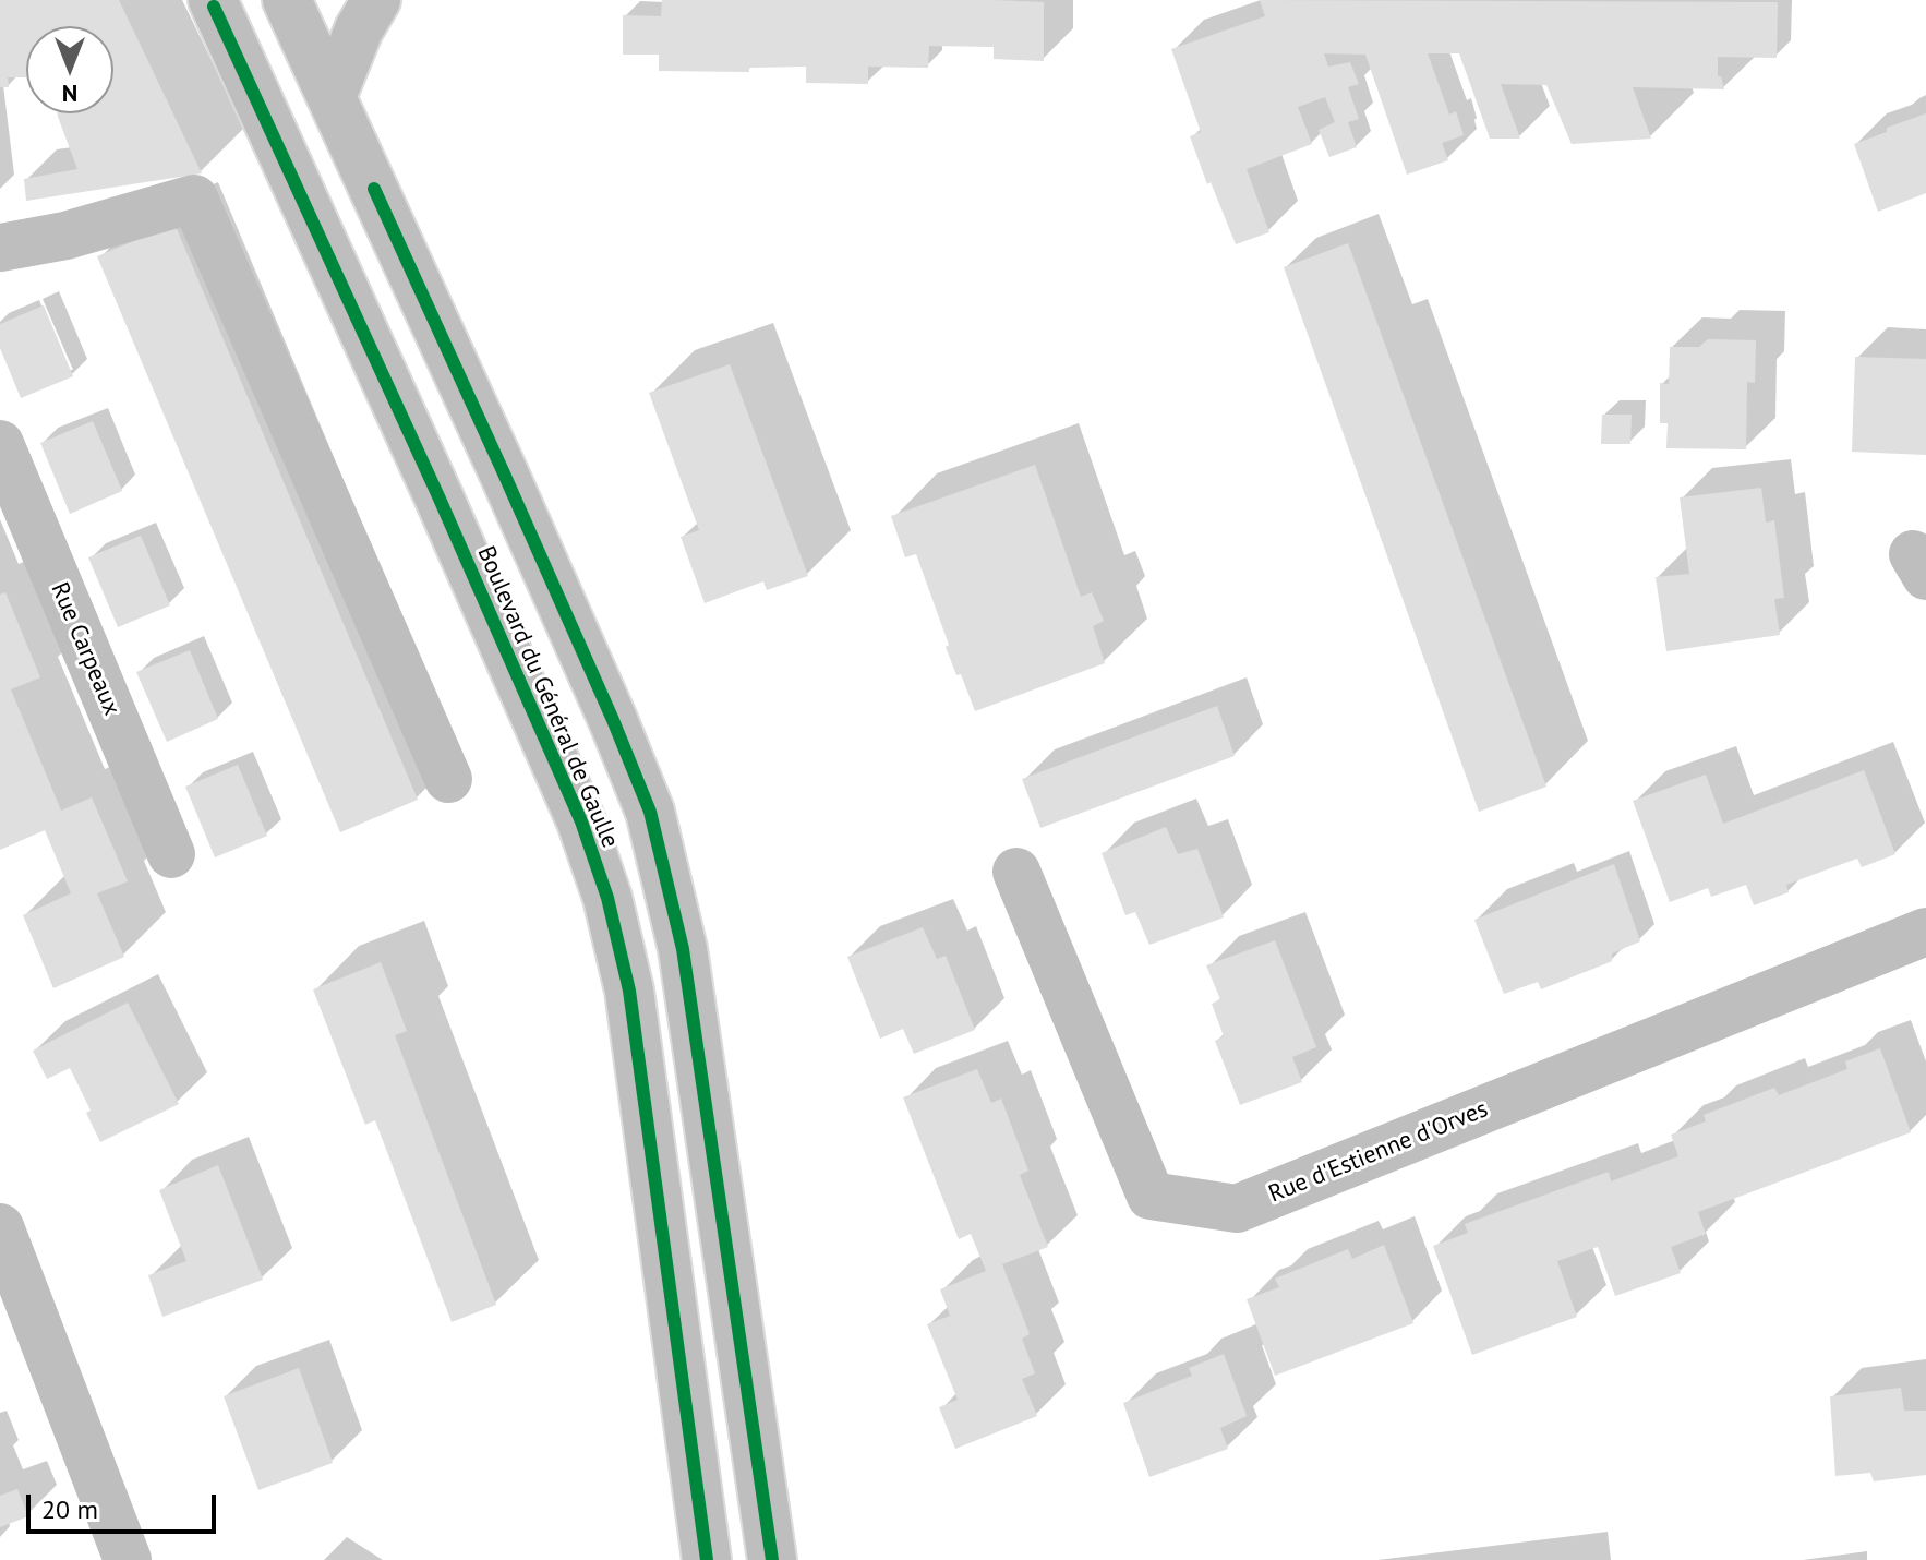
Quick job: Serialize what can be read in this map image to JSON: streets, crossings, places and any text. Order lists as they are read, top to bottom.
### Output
{
  "streets": {
    "main road": ["Rue Carpeaux", "Boulevard du Général de Gaulle", "Rue d'Estienne d'Orves"]
  },
  "scale_bar": "20 m",
  "north": "bottom"
}
